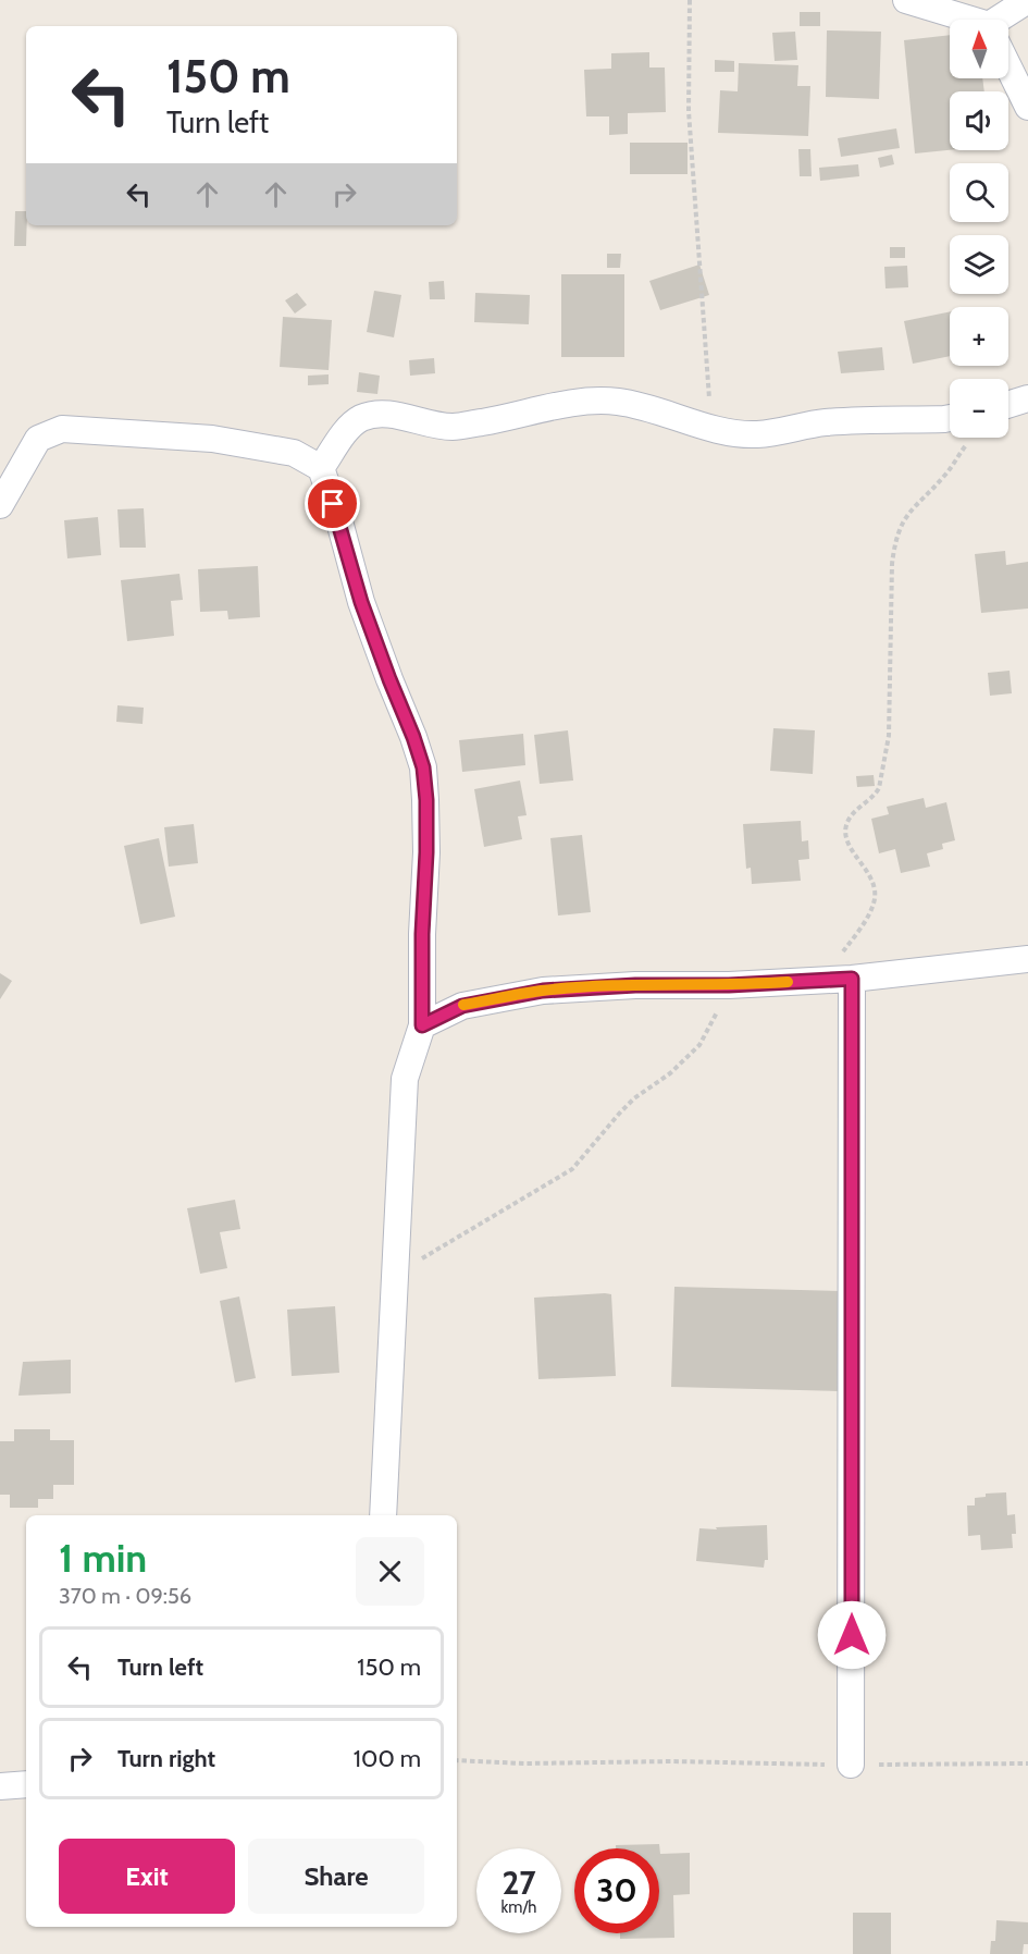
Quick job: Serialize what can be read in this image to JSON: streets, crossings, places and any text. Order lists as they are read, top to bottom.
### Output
{
  "north": "top",
  "page": {
    "map_buttons": ["+", "−"],
    "turn": ["150 m", "Turn left"],
    "heading": ["1 min", "370 m · 09:56"],
    "list": [
      {
        "name": "Turn left",
        "value": "150 m"
      },
      {
        "name": "Turn right",
        "value": "100 m"
      }
    ],
    "buttons": ["Exit", "Share"],
    "speed": "27 km/h",
    "limit": "30"
  }
}
